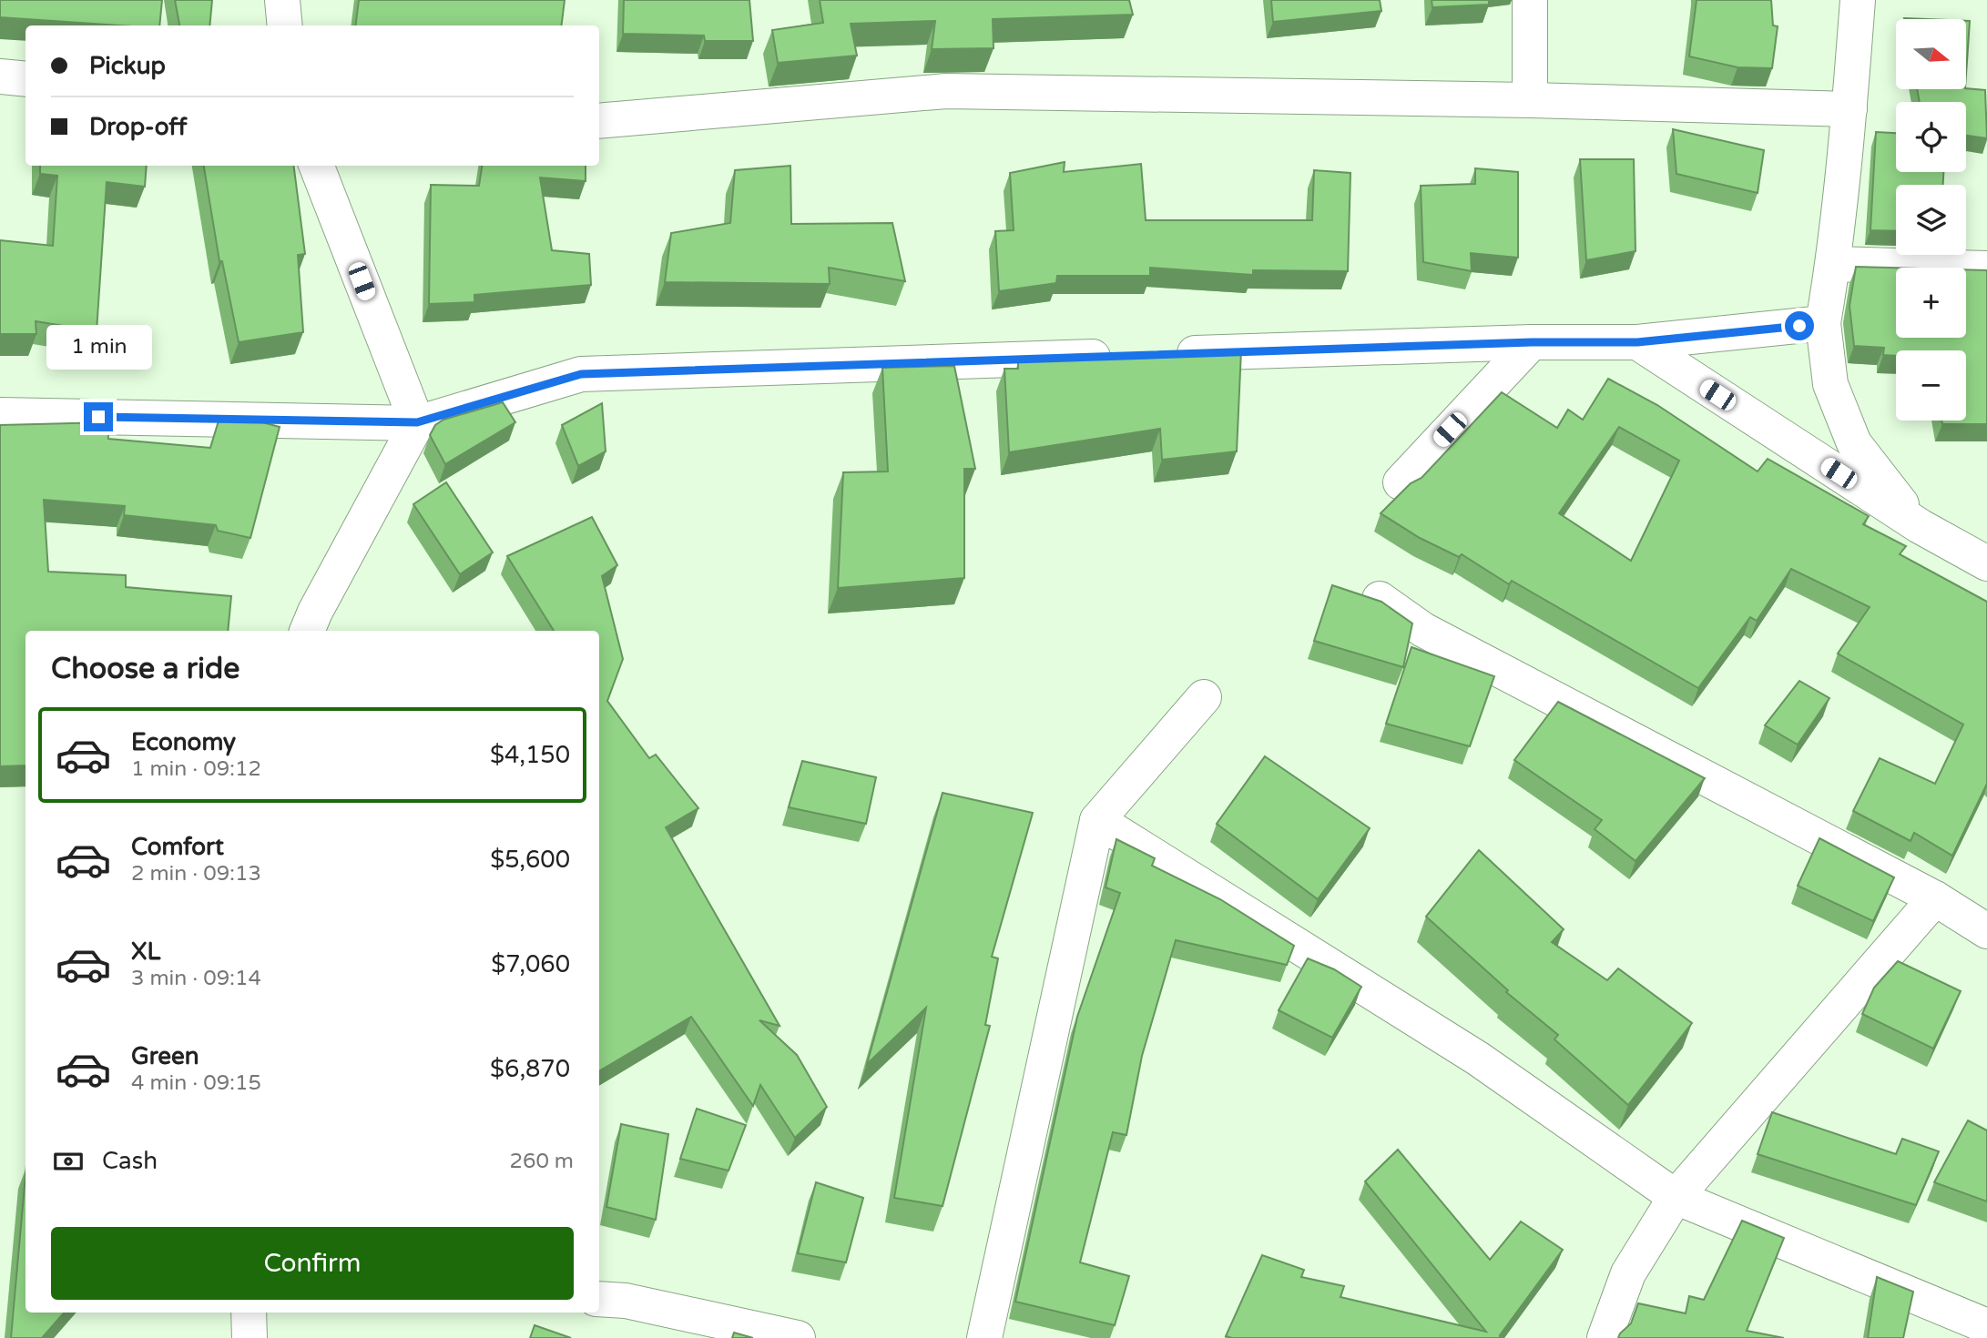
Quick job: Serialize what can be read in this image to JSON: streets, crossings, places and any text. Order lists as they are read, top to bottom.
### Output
{
  "north": "right",
  "page": {
    "map_buttons": ["+", "−"],
    "banner": ["Pickup", "Drop-off"],
    "bubble": "1 min",
    "heading": "Choose a ride",
    "list": [
      {
        "name": "Economy",
        "note": "1 min · 09:12",
        "value": "$4,150"
      },
      {
        "name": "Comfort",
        "note": "2 min · 09:13",
        "value": "$5,600"
      },
      {
        "name": "XL",
        "note": "3 min · 09:14",
        "value": "$7,060"
      },
      {
        "name": "Green",
        "note": "4 min · 09:15",
        "value": "$6,870"
      }
    ],
    "pay": ["Cash", "260 m"],
    "buttons": "Confirm"
  }
}
